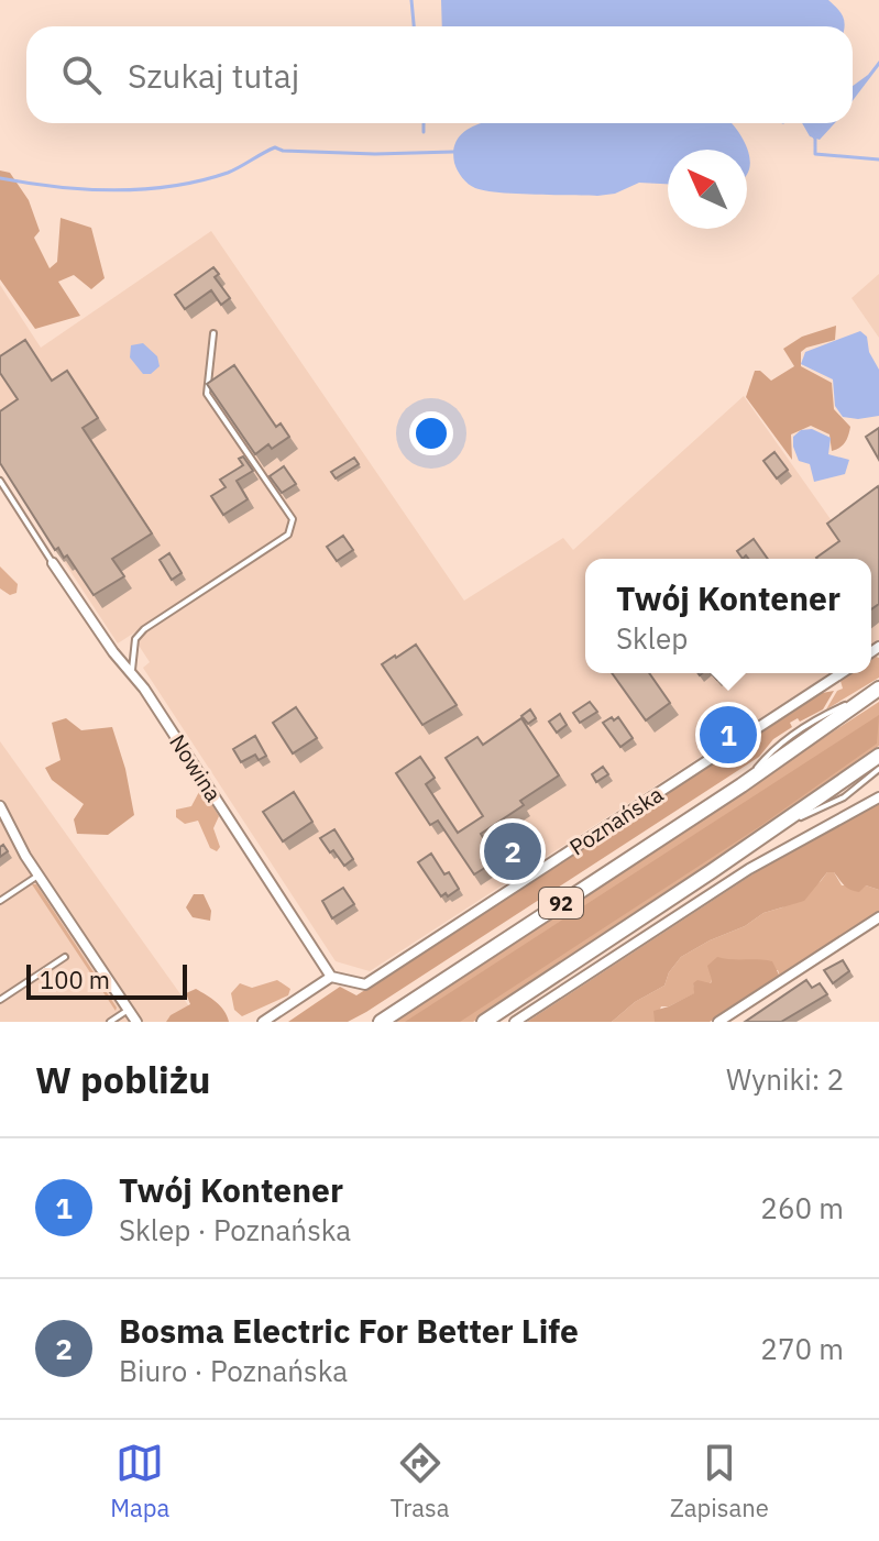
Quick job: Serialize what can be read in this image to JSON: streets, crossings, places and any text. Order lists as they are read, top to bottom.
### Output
{
  "streets": {
    "main road": ["Poznańska", "92"],
    "street": ["Nowina"]
  },
  "crossings": [
    ["Nowina", "Poznańska"]
  ],
  "scale_bar": "100 m",
  "north": "top left",
  "page": {
    "search": "Szukaj tutaj",
    "popup": ["Twój Kontener", "Sklep"],
    "pins": ["1", "2"],
    "scale": "100 m",
    "heading": ["W pobliżu", "Wyniki: 2"],
    "list": [
      {
        "mark": "1",
        "name": "Twój Kontener",
        "note": "Sklep · Poznańska",
        "value": "260 m"
      },
      {
        "mark": "2",
        "name": "Bosma Electric For Better Life",
        "note": "Biuro · Poznańska",
        "value": "270 m"
      }
    ],
    "nav": ["Mapa", "Trasa", "Zapisane"]
  }
}
